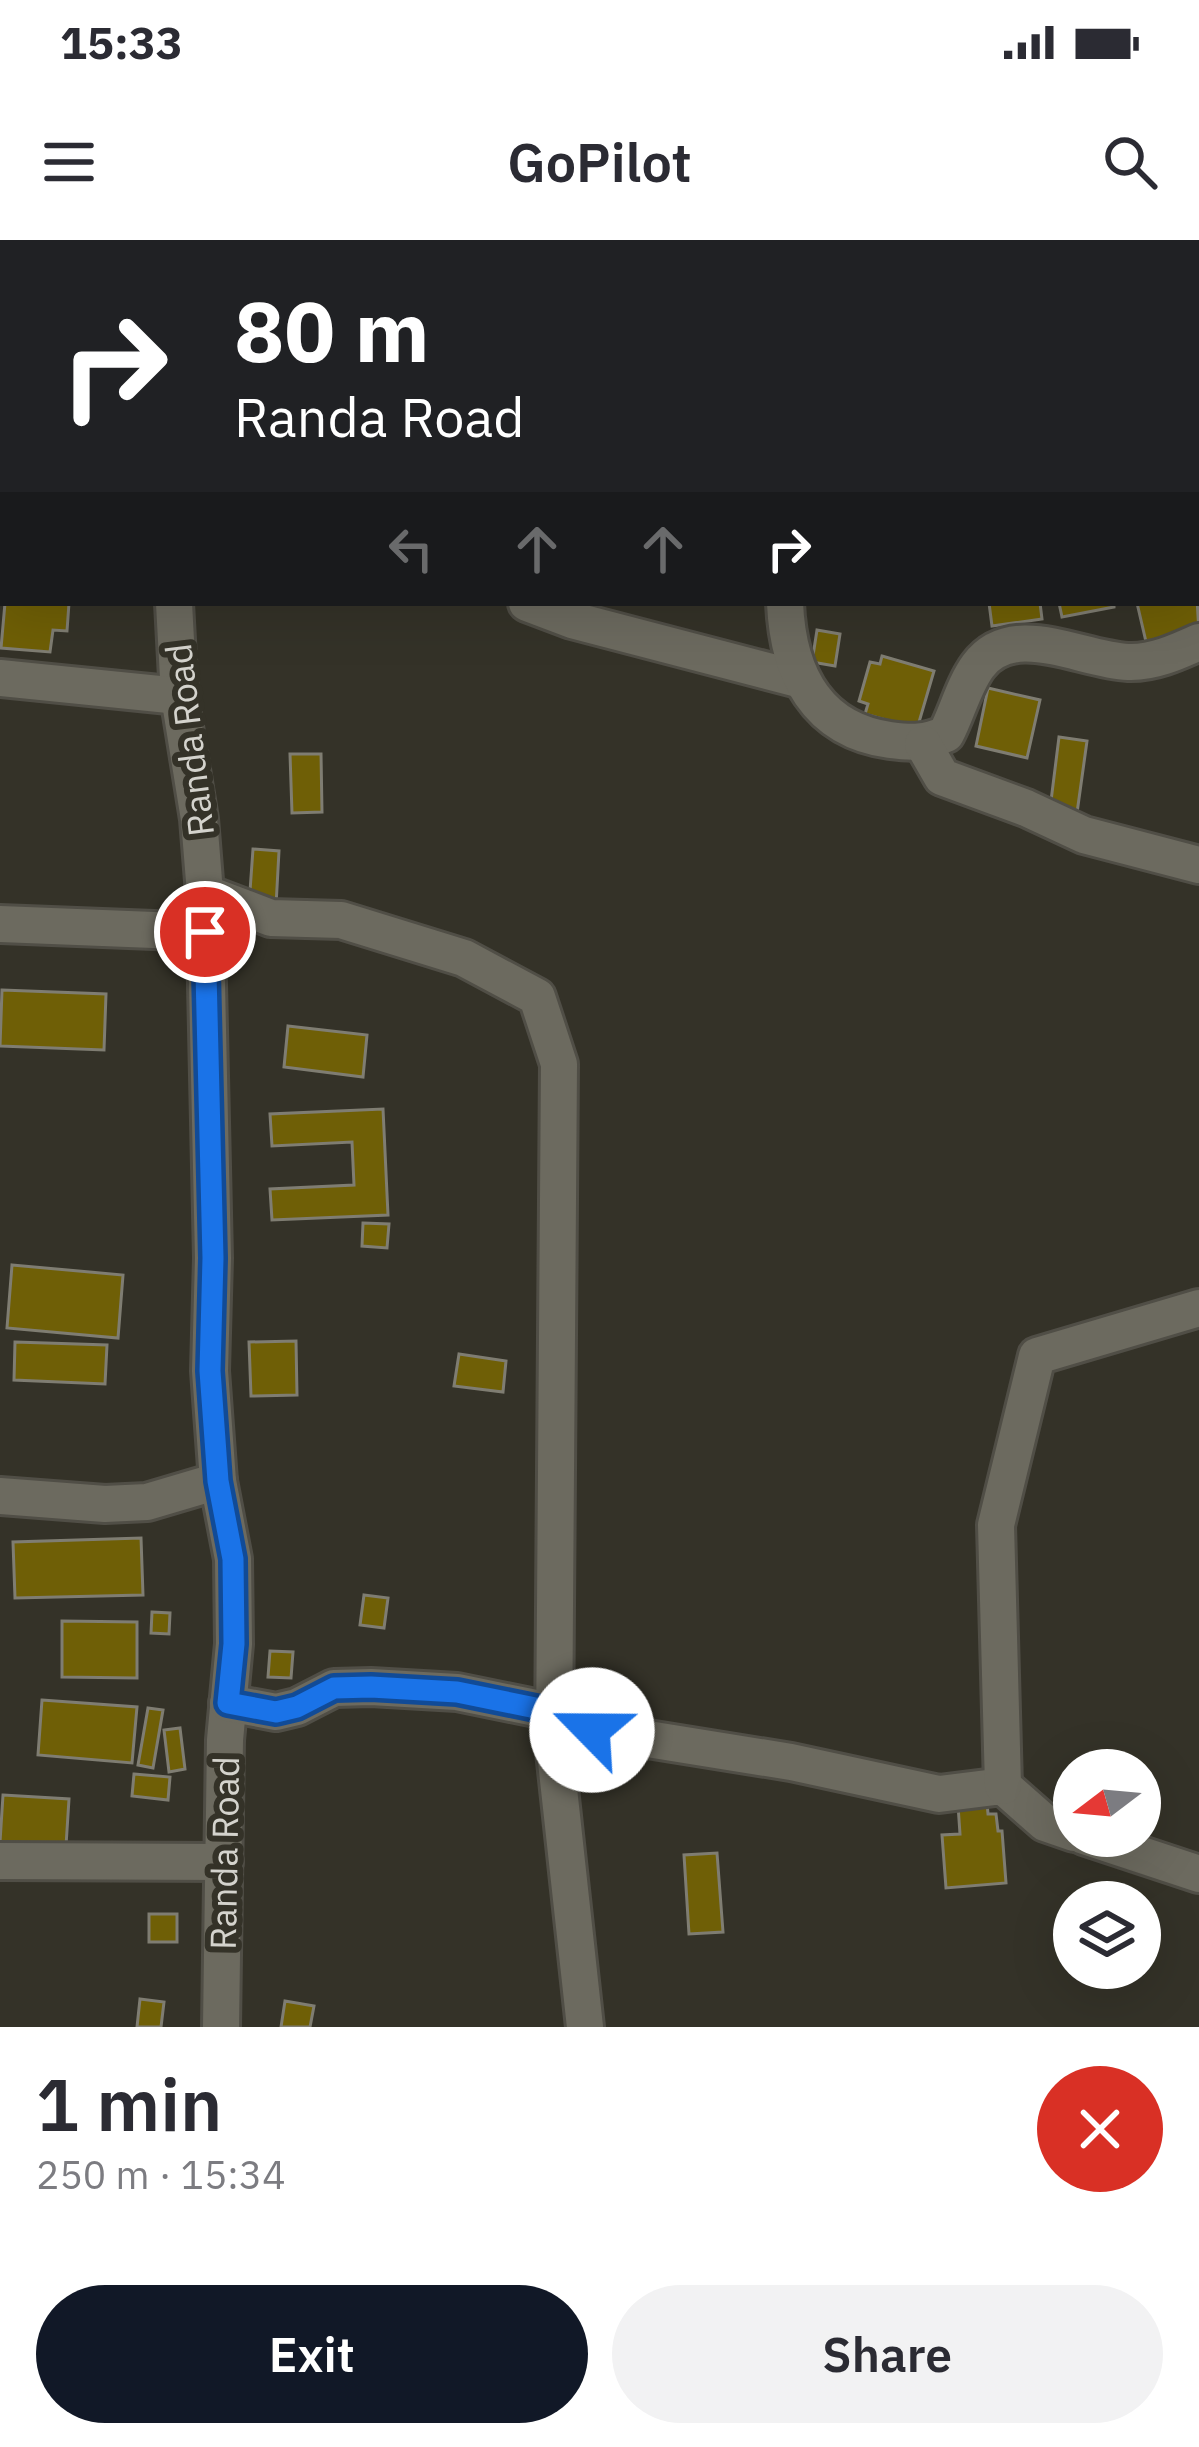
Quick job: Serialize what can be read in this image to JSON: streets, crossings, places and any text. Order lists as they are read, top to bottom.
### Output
{
  "streets": {
    "street": ["Randa Road"]
  },
  "north": "left",
  "page": {
    "status": "15:33",
    "header": "GoPilot",
    "turn": ["80 m", "Randa Road"],
    "heading": ["1 min", "250 m · 15:34"],
    "buttons": ["Exit", "Share"]
  }
}
